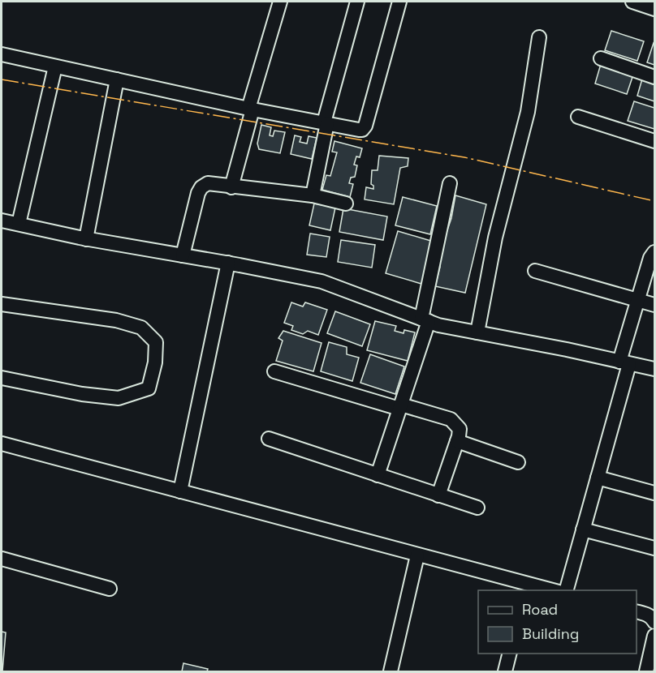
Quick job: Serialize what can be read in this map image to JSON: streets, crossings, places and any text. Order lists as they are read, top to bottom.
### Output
{
  "legend": ["Road", "Building"]
}
